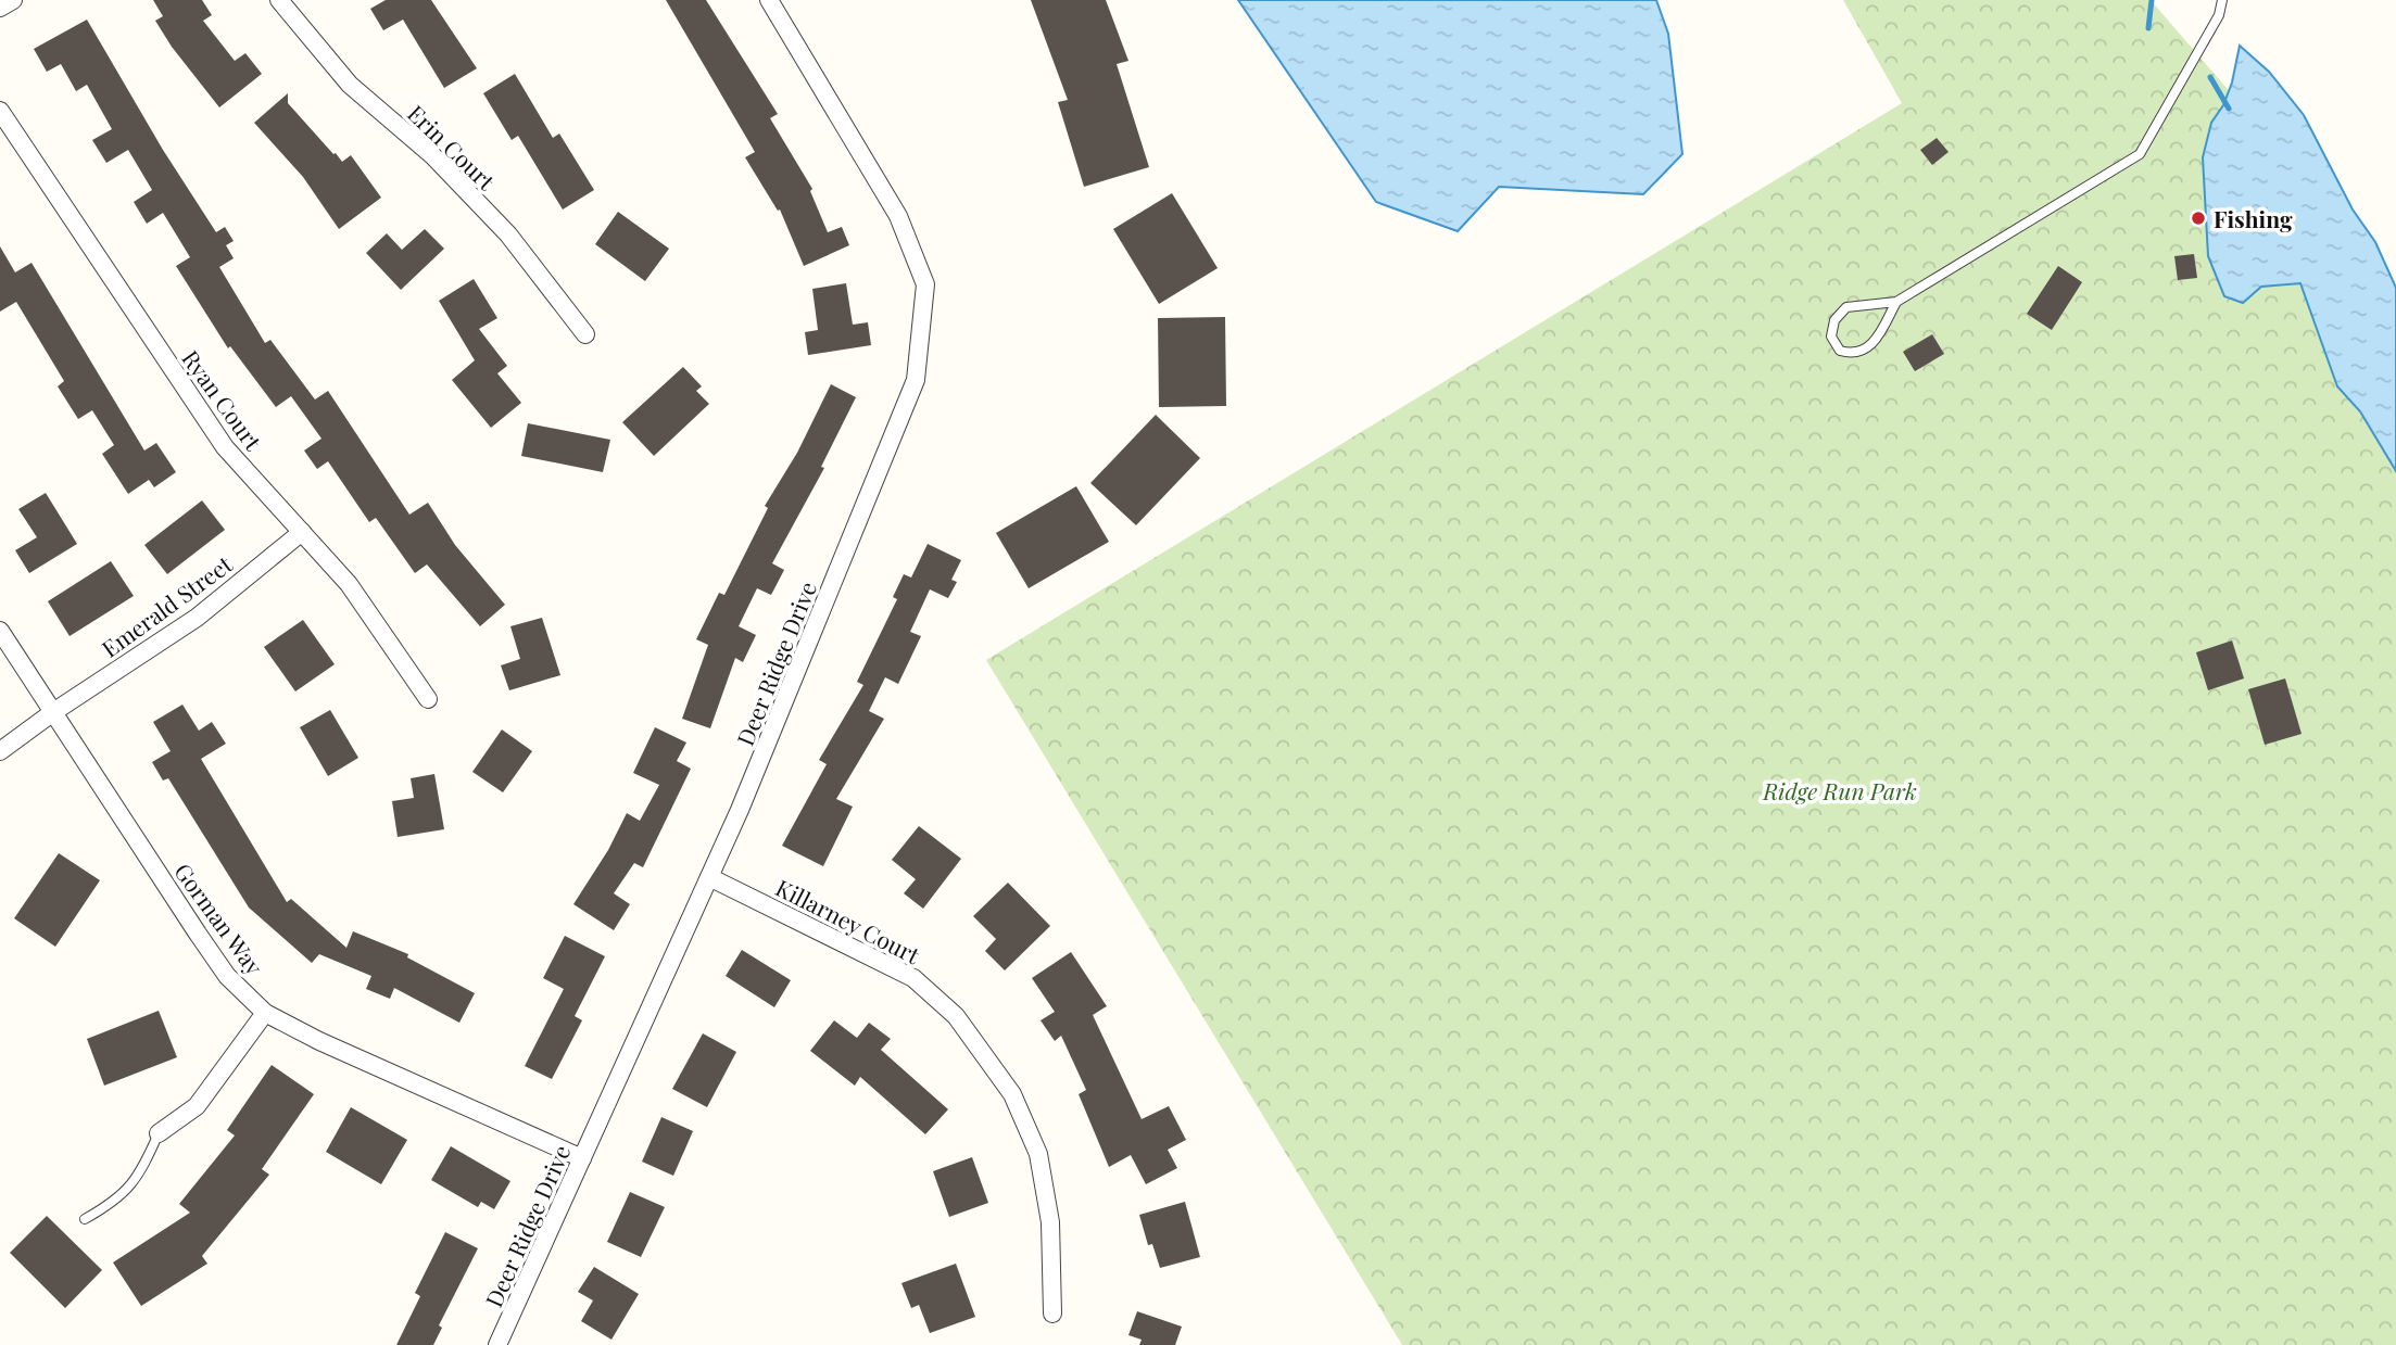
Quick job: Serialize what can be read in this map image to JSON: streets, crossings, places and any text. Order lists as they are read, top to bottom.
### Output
{
  "streets": {
    "street": [
      "Erin Court",
      "Ryan Court",
      "Emerald Street",
      "Deer Ridge Drive",
      "Gorman Way",
      "Killarney Court"
    ]
  },
  "crossings": [
    ["Ryan Court", "Emerald Street"],
    ["Emerald Street", "Gorman Way"],
    ["Deer Ridge Drive", "Gorman Way"],
    ["Deer Ridge Drive", "Killarney Court"]
  ],
  "parks": ["Ridge Run Park"],
  "places": ["Fishing"]
}
